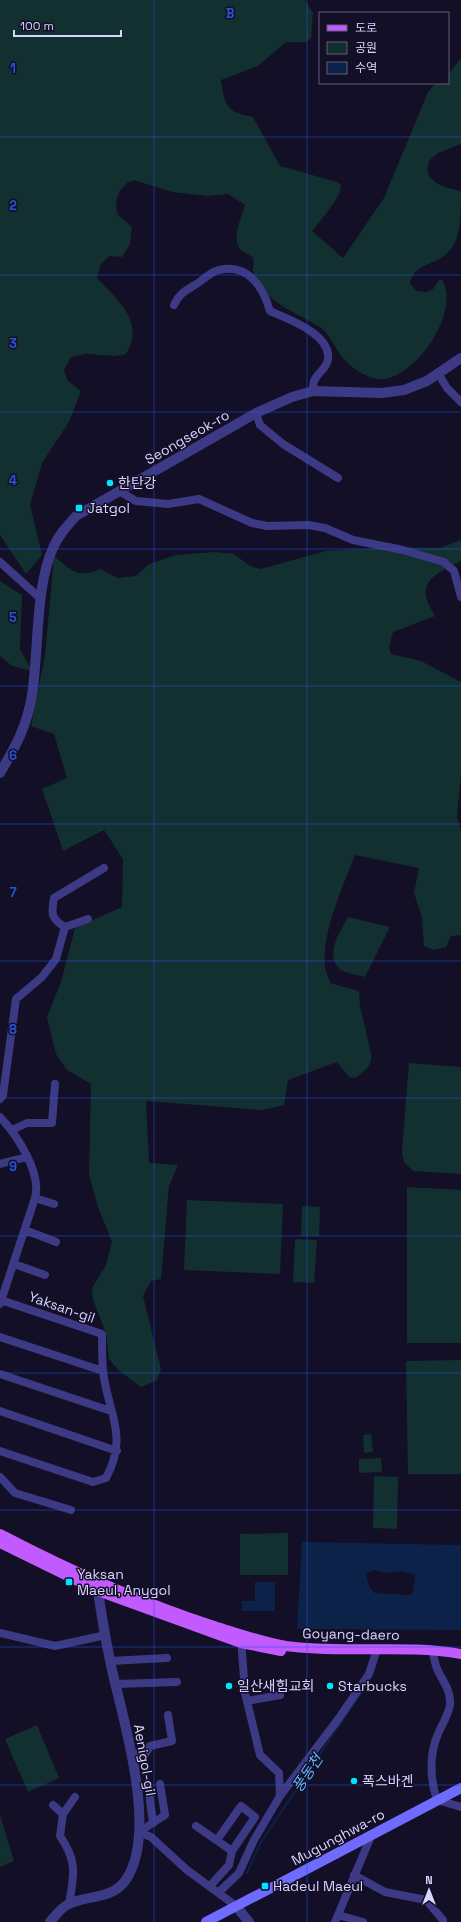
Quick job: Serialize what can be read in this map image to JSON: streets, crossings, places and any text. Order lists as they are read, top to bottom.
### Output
{
  "streets": {
    "main road": ["Goyang-daero", "Mugunghwa-ro"],
    "street": ["Seongseok-ro", "Yaksan-gil", "Aenigol-gil"]
  },
  "crossings": [
    ["Goyang-daero", "Aenigol-gil"]
  ],
  "water": ["풍동천"],
  "places": {
    "other": [
      "한탄강",
      "일산새힘교회",
      "Starbucks",
      "폭스바겐"
    ],
    "transit": ["Jatgol", "Yaksan Maeul, Anygol", "Hadeul Maeul"]
  },
  "legend": ["도로", "공원", "수역"],
  "scale_bar": "100 m",
  "north": "top",
  "grid": {
    "columns": ["B"],
    "rows": [
      "1",
      "2",
      "3",
      "4",
      "5",
      "6",
      "7",
      "8",
      "9"
    ]
  }
}
